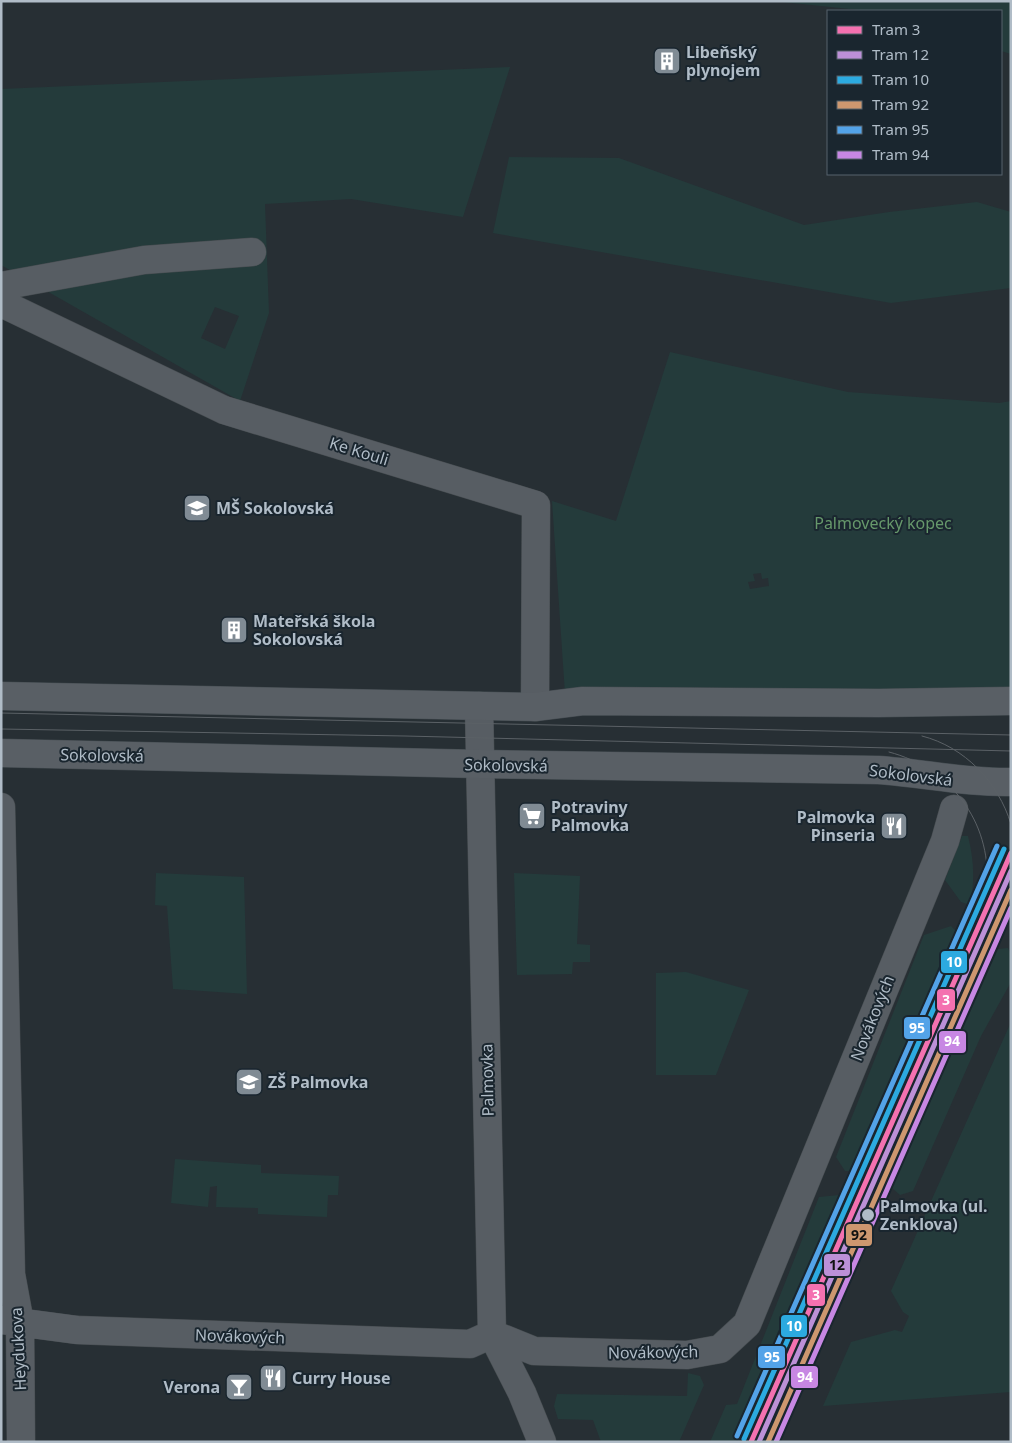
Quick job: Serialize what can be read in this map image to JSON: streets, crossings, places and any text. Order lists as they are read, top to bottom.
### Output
{
  "streets": {
    "main road": ["Sokolovská"],
    "street": [
      "Ke Kouli",
      "Novákových",
      "Palmovka",
      "Heydukova"
    ]
  },
  "crossings": [
    ["Sokolovská", "Palmovka"],
    ["Novákových", "Palmovka"],
    ["Novákových", "Heydukova"]
  ],
  "parks": ["Palmovecký kopec"],
  "places": {
    "building": ["Libeňský plynojem", "Mateřská škola Sokolovská"],
    "school or university": ["MŠ Sokolovská", "ZŠ Palmovka"],
    "supermarket": ["Potraviny Palmovka"],
    "restaurant": ["Palmovka Pinseria", "Curry House"],
    "other": ["Palmovka (ul. Zenklova)"],
    "bar": ["Verona"]
  },
  "lines": [
    "tram line 95",
    "tram line 10",
    "tram line 3",
    "tram line 12",
    "tram line 92",
    "tram line 94"
  ],
  "legend": [
    "Tram 3",
    "Tram 12",
    "Tram 10",
    "Tram 92",
    "Tram 95",
    "Tram 94"
  ]
}
